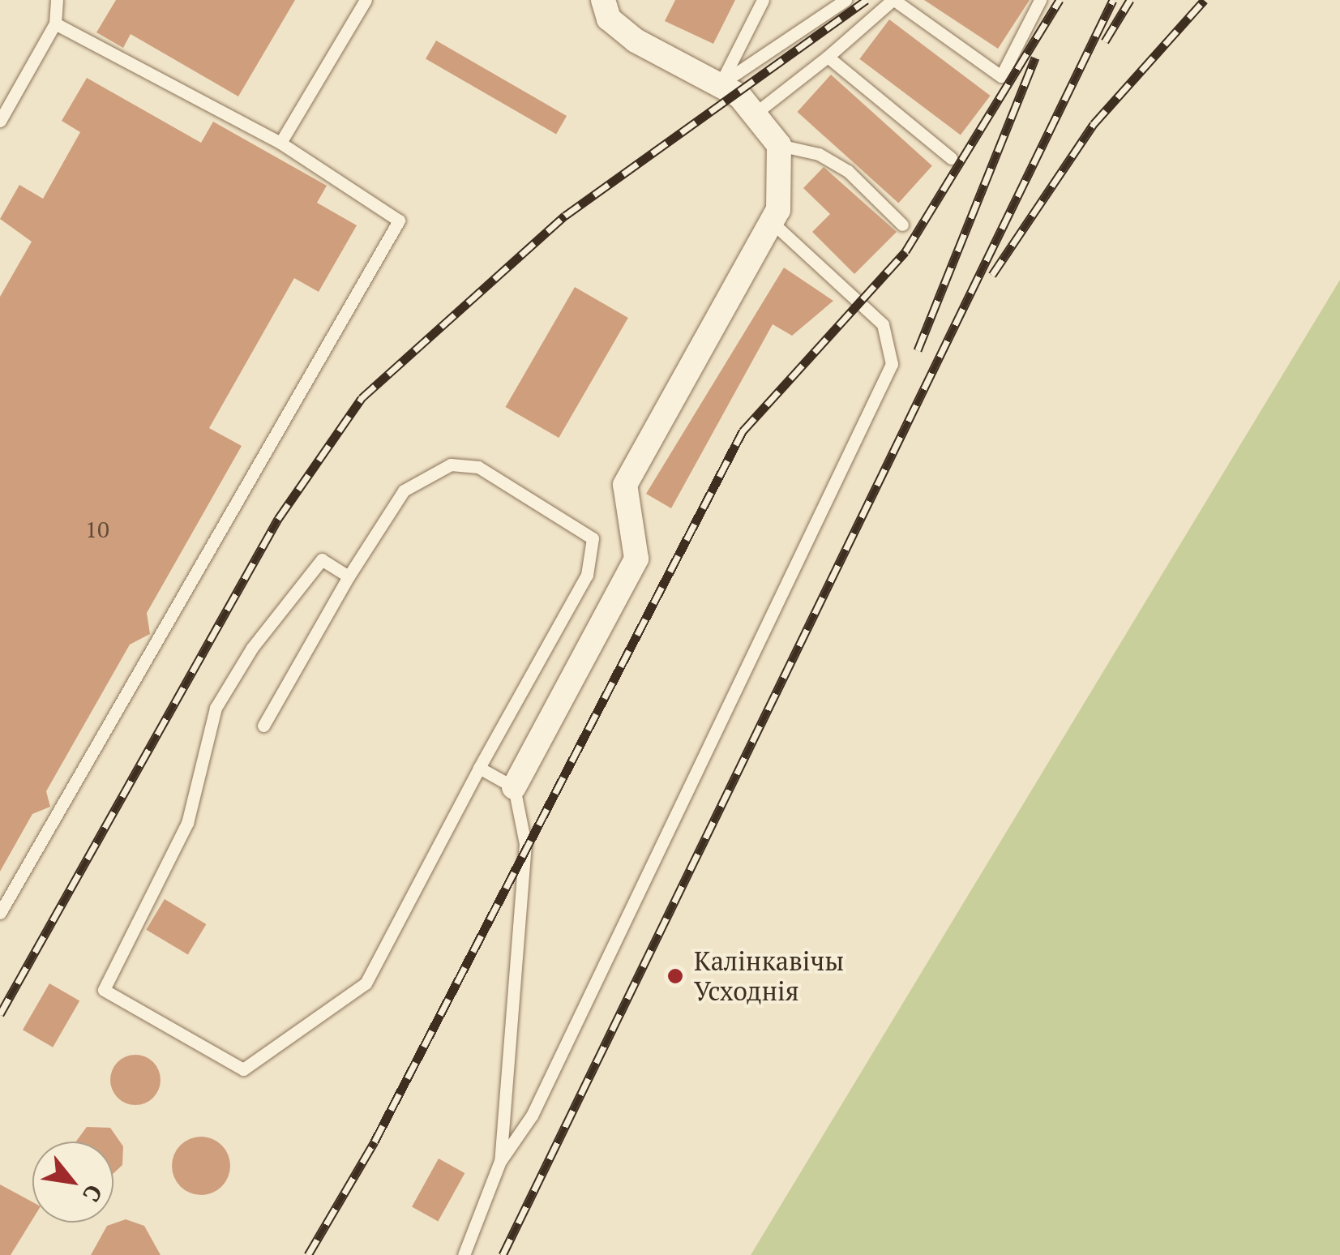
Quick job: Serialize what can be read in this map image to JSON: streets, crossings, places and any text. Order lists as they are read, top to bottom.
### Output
{
  "places": ["Калінкавічы Усходнія"],
  "house_numbers": ["10"],
  "north": "bottom right"
}
